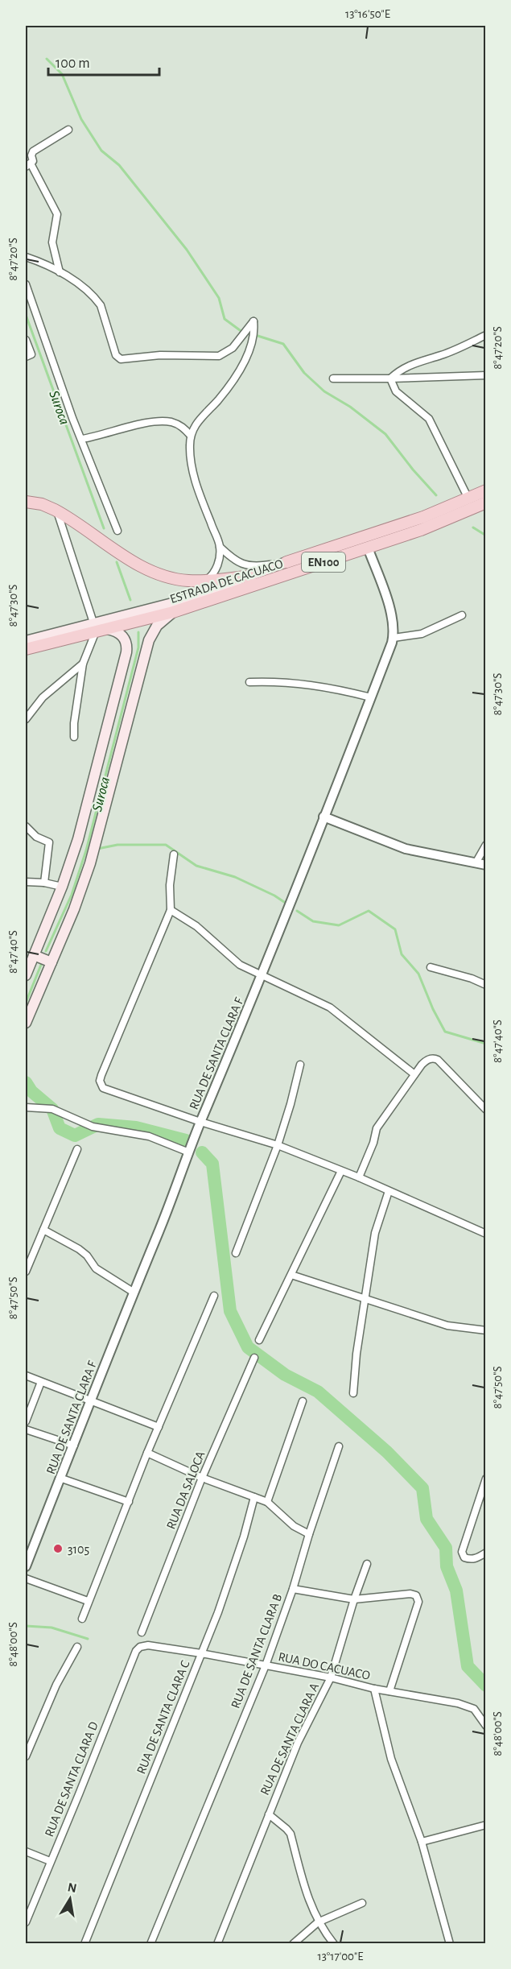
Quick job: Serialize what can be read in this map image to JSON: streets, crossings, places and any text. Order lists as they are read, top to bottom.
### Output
{
  "streets": {
    "main road": ["EN100", "ESTRADA DE CACUACO"],
    "street": [
      "RUA DE SANTA CLARA F",
      "RUA DA SALOCA",
      "RUA DE SANTA CLARA B",
      "RUA DO CACUACO",
      "RUA DE SANTA CLARA C",
      "RUA DE SANTA CLARA A",
      "RUA DE SANTA CLARA D"
    ]
  },
  "crossings": [
    ["ESTRADA DE CACUACO", "RUA DE SANTA CLARA F"],
    ["RUA DE SANTA CLARA B", "RUA DO CACUACO"],
    ["RUA DO CACUACO", "RUA DE SANTA CLARA C"],
    ["RUA DO CACUACO", "RUA DE SANTA CLARA A"],
    ["RUA DO CACUACO", "RUA DE SANTA CLARA D"]
  ],
  "water": ["Suroca"],
  "places": ["3105"],
  "scale_bar": "100 m",
  "north": "top",
  "coordinates": [
    "13°16'50\"E",
    "8°47'20\"S",
    "8°47'30\"S",
    "8°47'40\"S",
    "8°47'50\"S",
    "8°48'00\"S",
    "13°17'00\"E"
  ]
}
